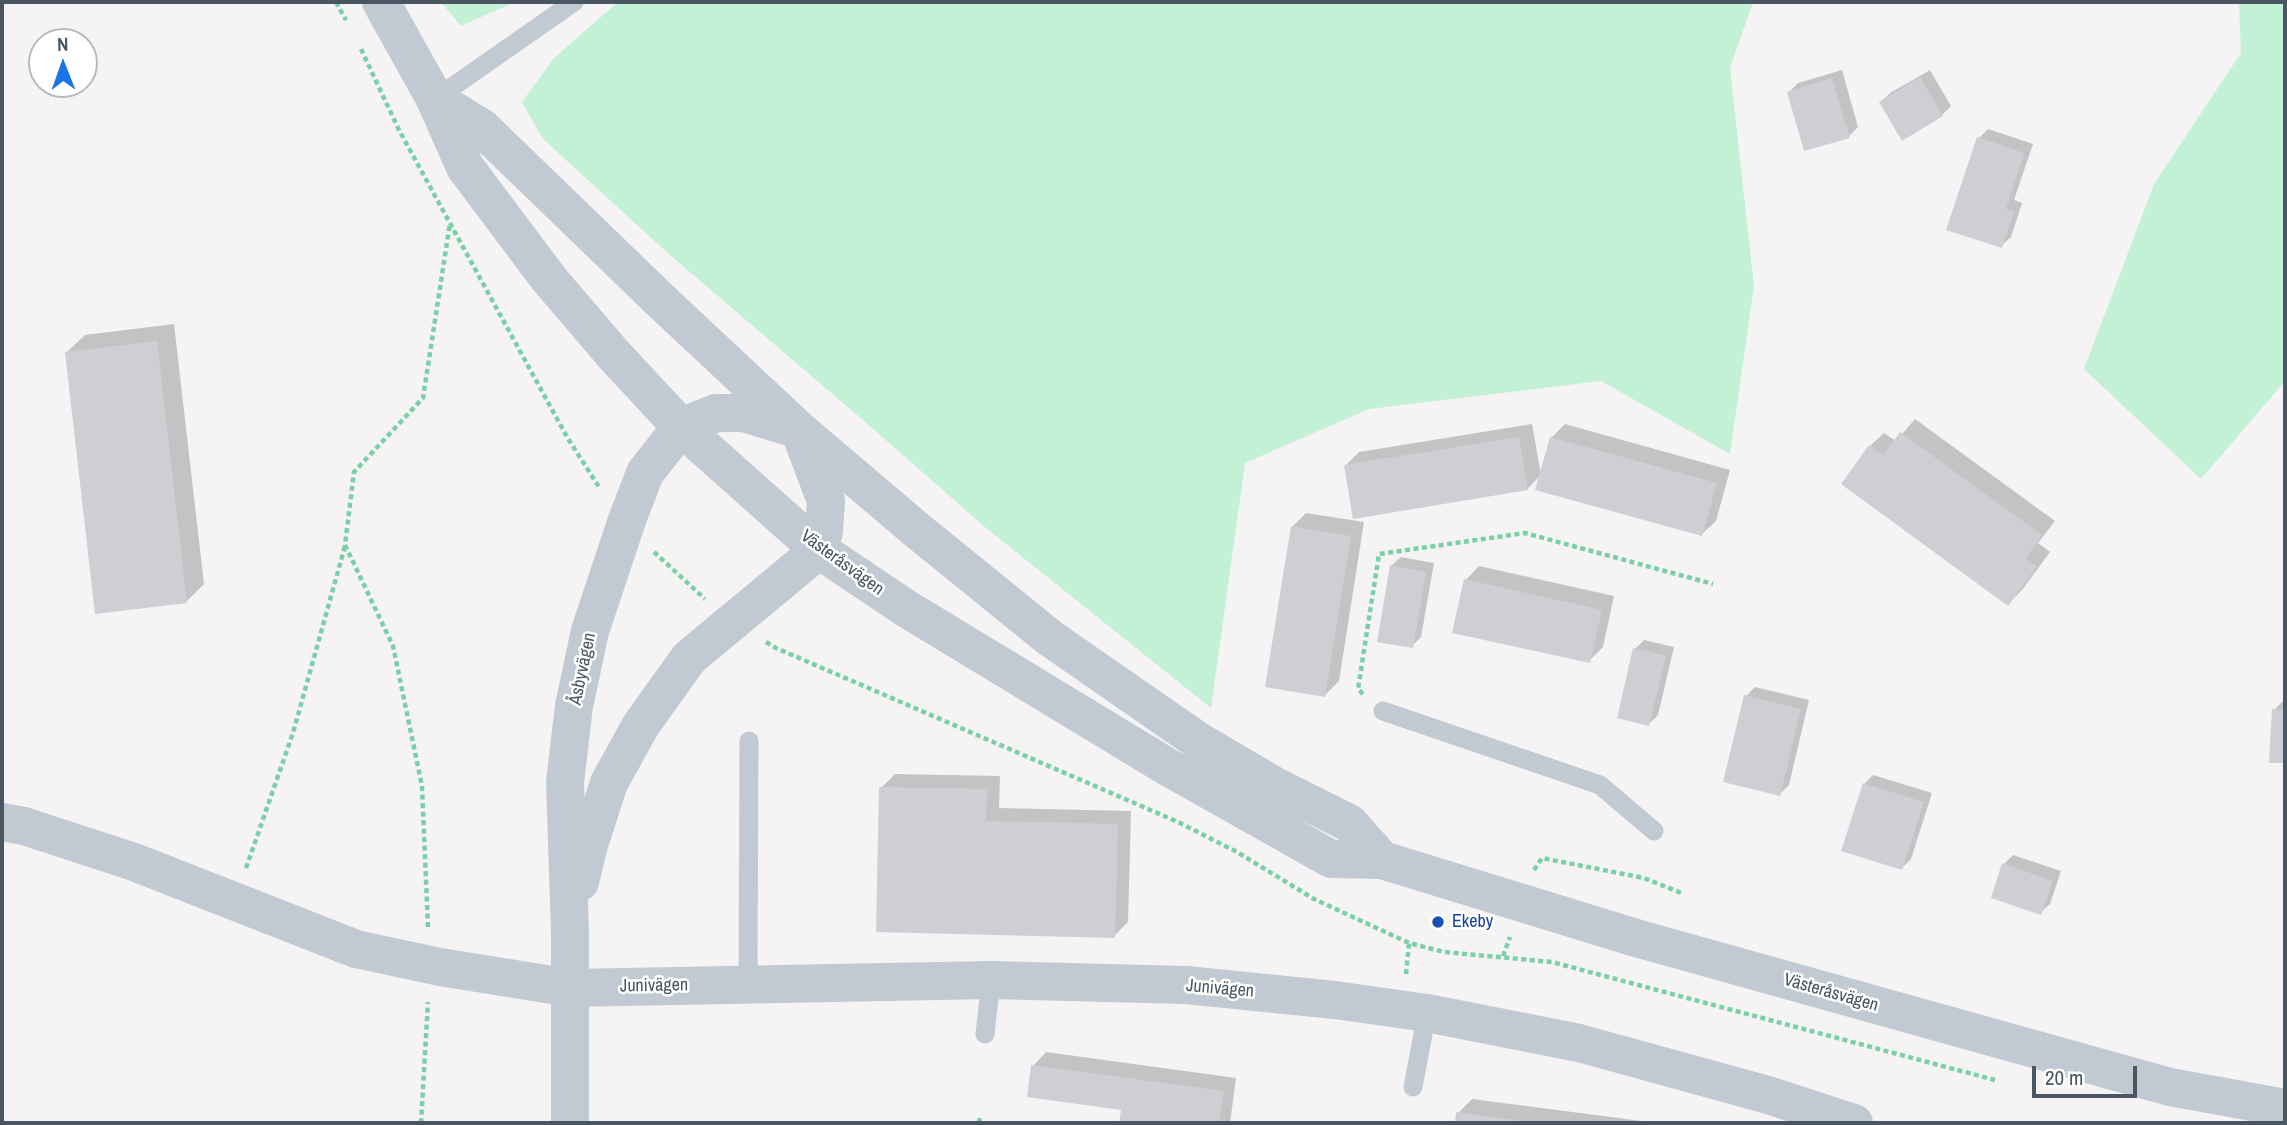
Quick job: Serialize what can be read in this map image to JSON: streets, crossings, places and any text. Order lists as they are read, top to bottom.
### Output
{
  "streets": {
    "street": ["Västeråsvägen", "Åsbyvägen", "Junivägen"]
  },
  "crossings": [
    ["Västeråsvägen", "Åsbyvägen"],
    ["Åsbyvägen", "Junivägen"]
  ],
  "places": ["Ekeby"],
  "scale_bar": "20 m",
  "north": "top"
}
